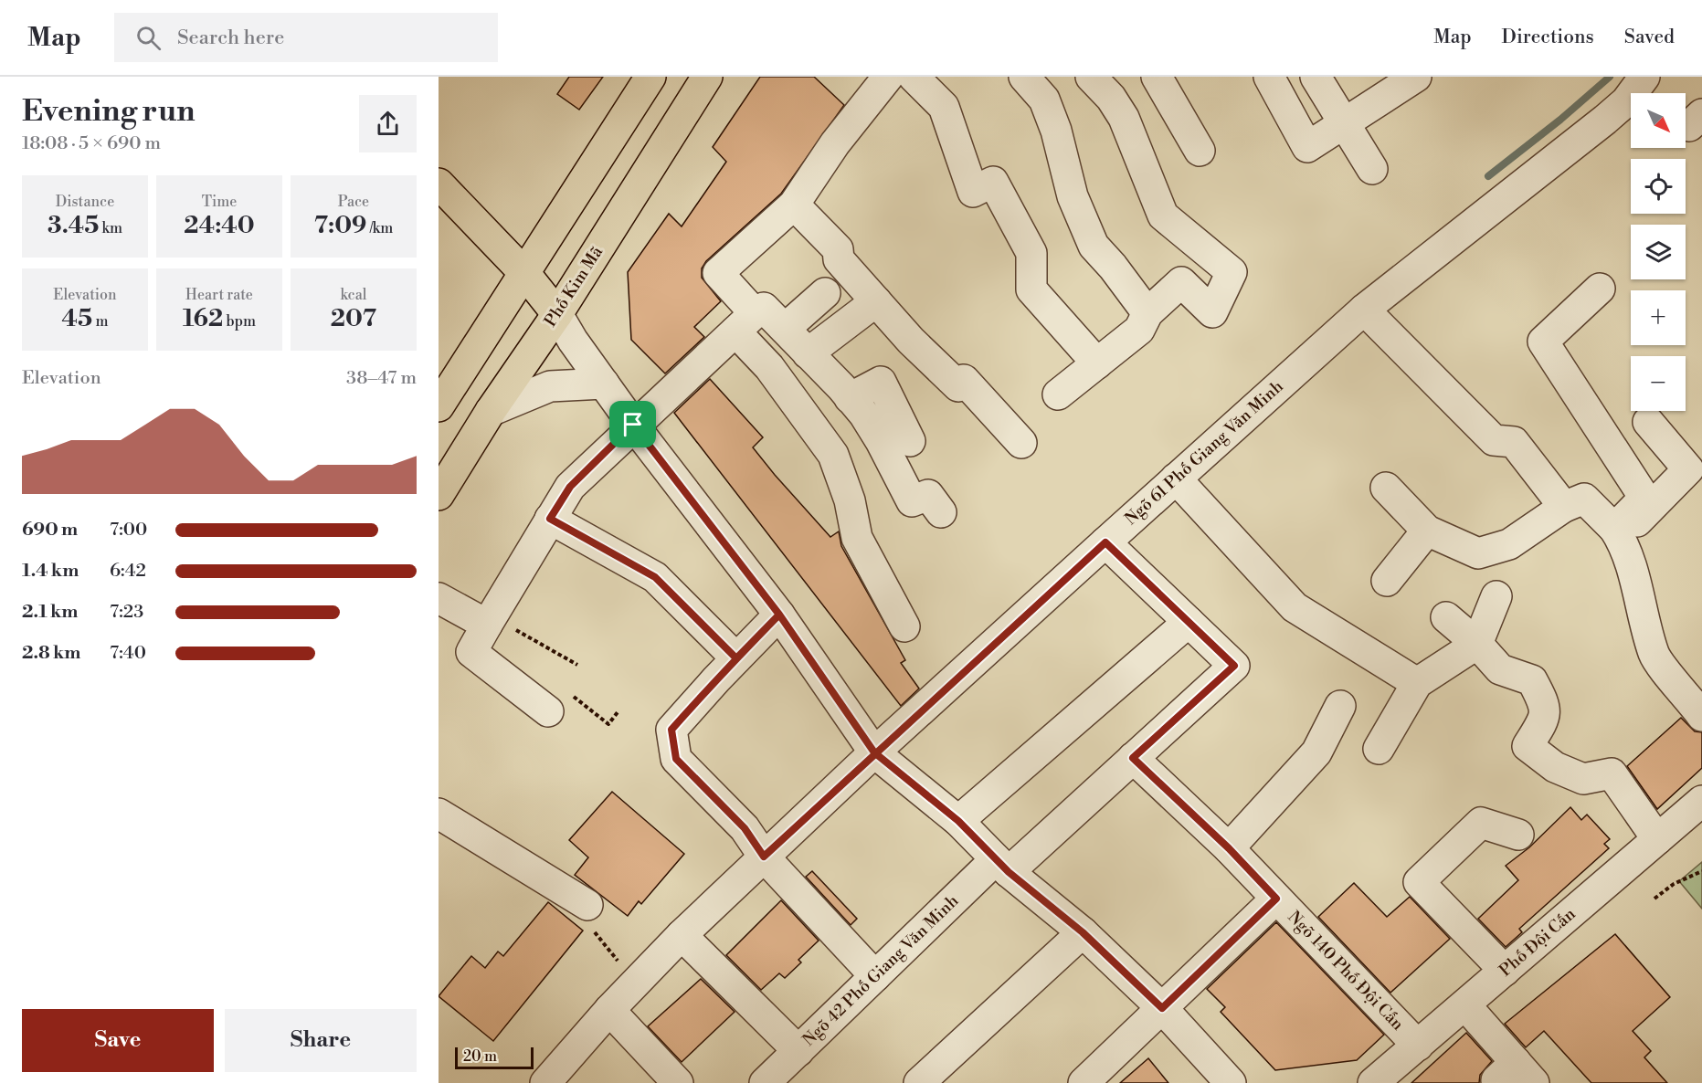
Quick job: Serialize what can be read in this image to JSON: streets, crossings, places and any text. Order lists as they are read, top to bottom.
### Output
{
  "streets": {
    "main road": ["Phố Kim Mã"],
    "street": [
      "Ngõ 61 Phố Giang Văn Minh",
      "Phố Đội Cấn",
      "Ngõ 42 Phố Giang Văn Minh",
      "Ngõ 140 Phố Đội Cấn"
    ]
  },
  "crossings": [
    ["Phố Đội Cấn", "Ngõ 140 Phố Đội Cấn"],
    ["Ngõ 42 Phố Giang Văn Minh", "Ngõ 140 Phố Đội Cấn"]
  ],
  "scale_bar": "20 m",
  "north": "bottom right",
  "page": {
    "header": "Map",
    "search": "Search here",
    "nav": ["Map", "Directions", "Saved"],
    "heading": ["Evening run", "18:08 · 5 × 690 m"],
    "map_buttons": ["+", "−"],
    "stats": [
      ["Distance", "3.45 km"],
      ["Time", "24:40"],
      ["Pace", "7:09 /km"],
      ["Elevation", "45 m"],
      ["Heart rate", "162 bpm"],
      ["kcal", "207"]
    ],
    "chart": ["Elevation", "38–47 m"],
    "list": [
      {
        "name": "690 m",
        "note": "7:00"
      },
      {
        "name": "1.4 km",
        "note": "6:42"
      },
      {
        "name": "2.1 km",
        "note": "7:23"
      },
      {
        "name": "2.8 km",
        "note": "7:40"
      }
    ],
    "buttons": ["Save", "Share"],
    "scale": "20 m"
  }
}
